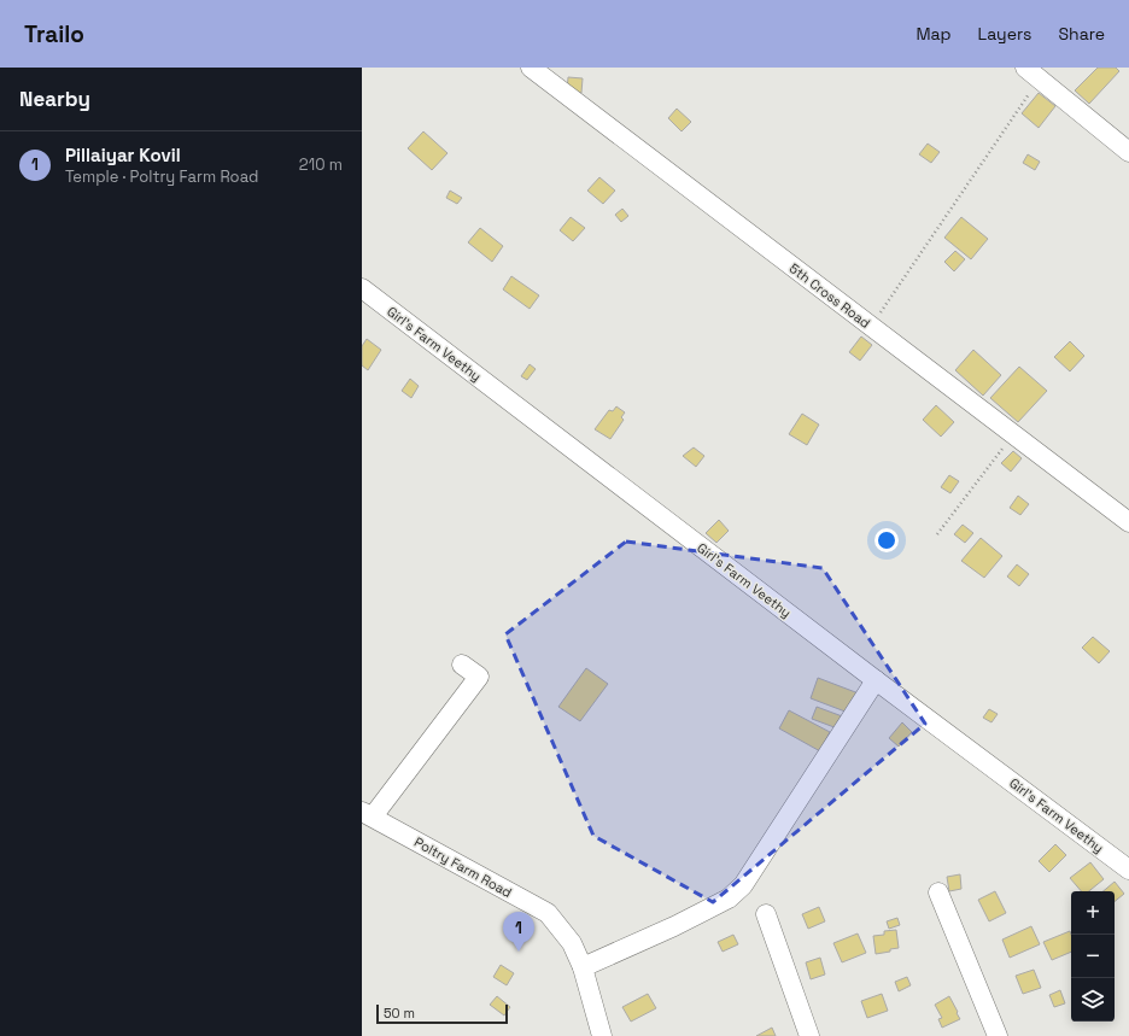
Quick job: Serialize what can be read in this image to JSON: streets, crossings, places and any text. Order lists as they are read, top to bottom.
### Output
{
  "streets": {
    "street": ["5th Cross Road", "Girl's Farm Veethy", "Poltry Farm Road"]
  },
  "scale_bar": "50 m",
  "page": {
    "header": "Trailo",
    "nav": ["Map", "Layers", "Share"],
    "heading": "Nearby",
    "list": [
      {
        "mark": "1",
        "name": "Pillaiyar Kovil",
        "note": "Temple · Poltry Farm Road",
        "value": "210 m"
      }
    ],
    "map_buttons": ["+", "−"],
    "pins": "1",
    "scale": "50 m"
  }
}
